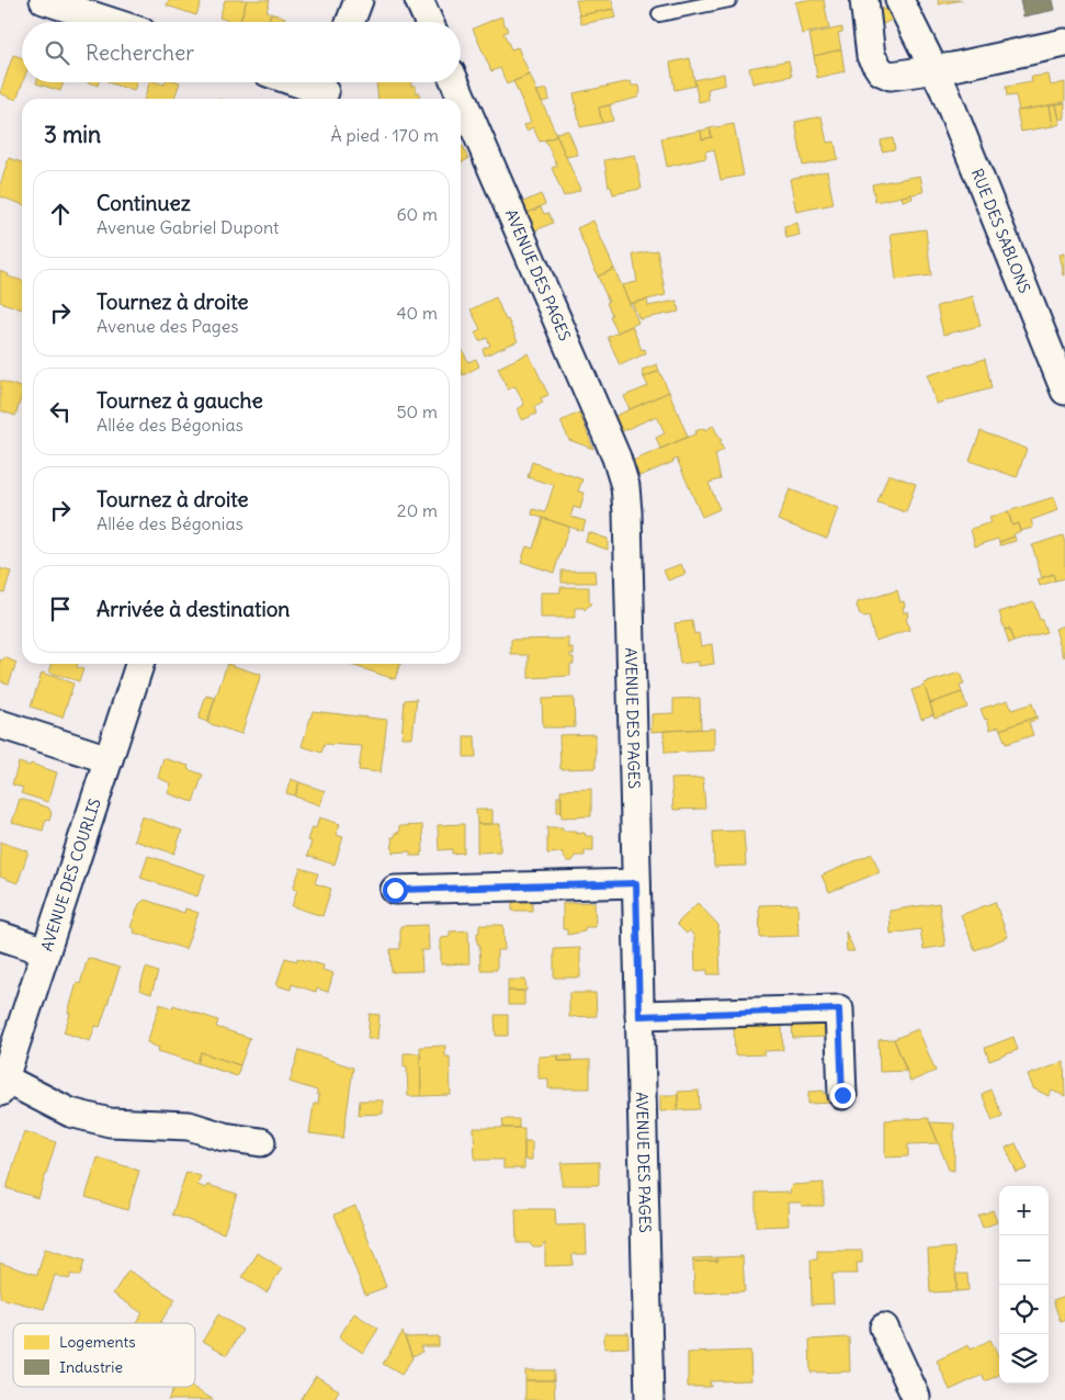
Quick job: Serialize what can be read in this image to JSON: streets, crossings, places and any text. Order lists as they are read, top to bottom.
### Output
{
  "streets": {
    "street": ["RUE DES SABLONS", "AVENUE DES PAGES", "AVENUE DES COURLIS"]
  },
  "legend": ["Logements", "Industrie"],
  "page": {
    "search": "Rechercher",
    "heading": ["3 min", "À pied · 170 m"],
    "list": [
      ["Continuez", "Avenue Gabriel Dupont", "60 m"],
      ["Tournez à droite", "Avenue des Pages", "40 m"],
      ["Tournez à gauche", "Allée des Bégonias", "50 m"],
      ["Tournez à droite", "Allée des Bégonias", "20 m"],
      "Arrivée à destination"
    ],
    "map_buttons": ["+", "−"]
  }
}
